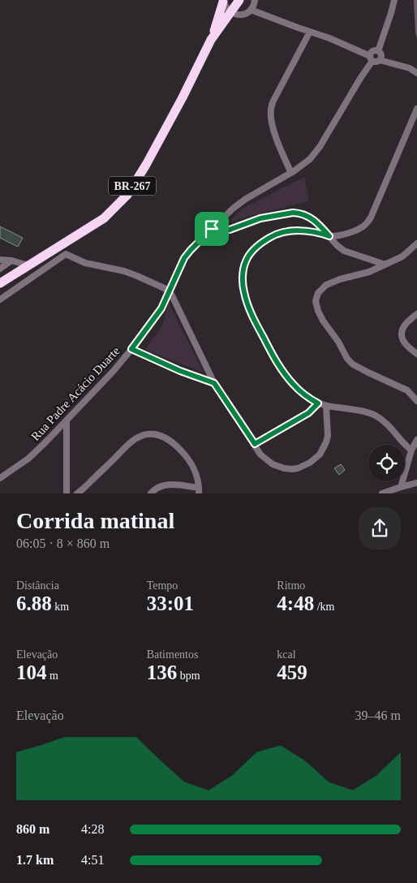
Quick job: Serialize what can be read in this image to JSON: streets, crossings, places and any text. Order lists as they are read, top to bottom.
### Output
{
  "streets": {
    "highway": ["BR-267"],
    "street": ["Rua Padre Acácio Duarte"]
  },
  "page": {
    "heading": ["Corrida matinal", "06:05 · 8 × 860 m"],
    "stats": [
      ["Distância", "6.88 km"],
      ["Tempo", "33:01"],
      ["Ritmo", "4:48 /km"],
      ["Elevação", "104 m"],
      ["Batimentos", "136 bpm"],
      ["kcal", "459"]
    ],
    "chart": ["Elevação", "39–46 m"],
    "list": [
      {
        "name": "860 m",
        "note": "4:28"
      },
      {
        "name": "1.7 km",
        "note": "4:51"
      }
    ]
  }
}
